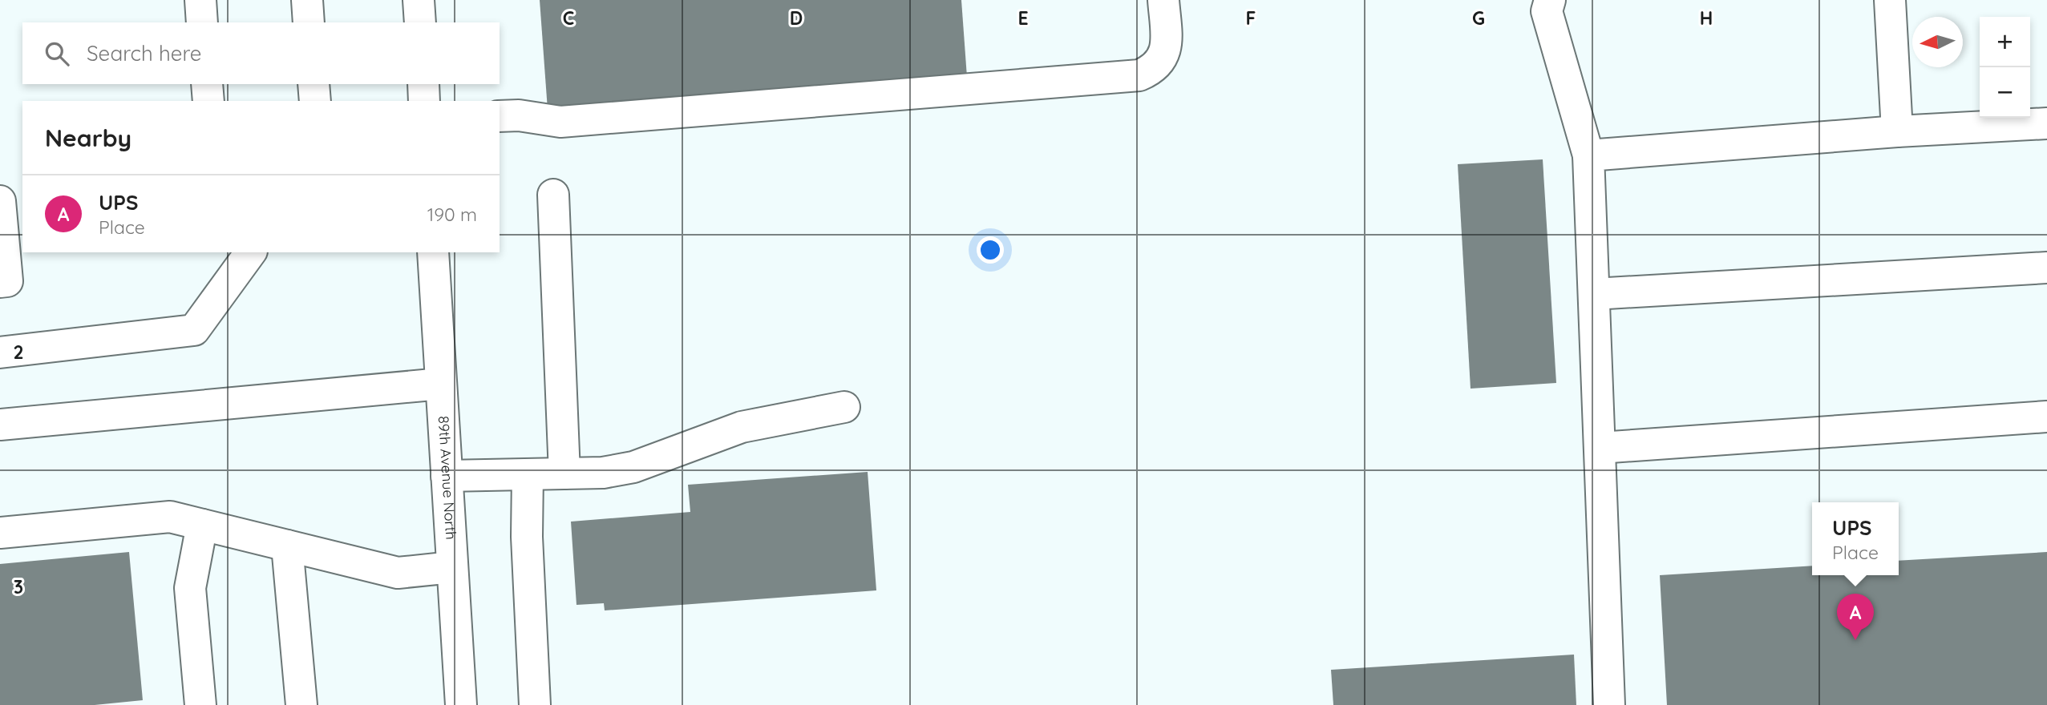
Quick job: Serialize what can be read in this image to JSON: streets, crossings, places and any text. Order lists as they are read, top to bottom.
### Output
{
  "streets": {
    "street": ["89th Avenue North"]
  },
  "north": "left",
  "page": {
    "map_buttons": ["+", "−"],
    "search": "Search here",
    "heading": "Nearby",
    "list": [
      {
        "mark": "A",
        "name": "UPS",
        "note": "Place",
        "value": "190 m"
      }
    ],
    "popup": ["UPS", "Place"],
    "pins": "A"
  },
  "grid": {
    "columns": [
      "C",
      "D",
      "E",
      "F",
      "G",
      "H"
    ],
    "rows": ["2", "3"]
  }
}
